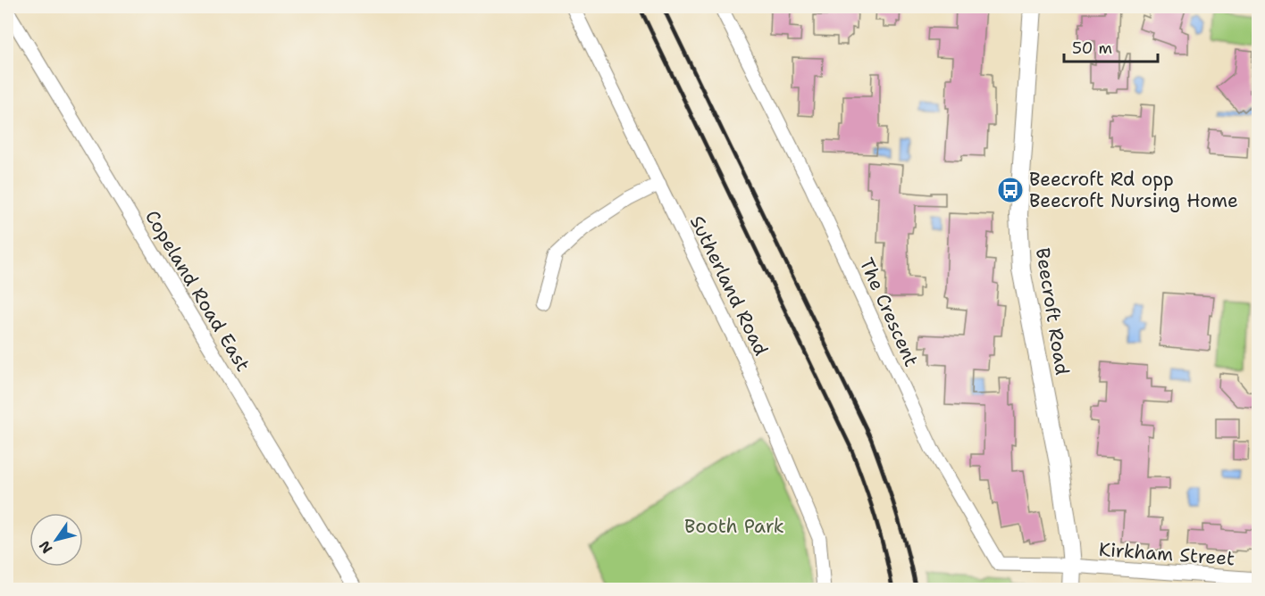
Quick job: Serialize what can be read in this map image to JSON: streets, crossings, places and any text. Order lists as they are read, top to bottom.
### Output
{
  "streets": {
    "main road": ["Beecroft Road"],
    "street": [
      "Sutherland Road",
      "Copeland Road East",
      "The Crescent",
      "Kirkham Street"
    ]
  },
  "crossings": [
    ["Beecroft Road", "The Crescent"],
    ["Beecroft Road", "Kirkham Street"],
    ["The Crescent", "Kirkham Street"]
  ],
  "parks": ["Booth Park"],
  "places": {
    "bus stop": ["Beecroft Rd opp Beecroft Nursing Home"]
  },
  "scale_bar": "50 m",
  "north": "bottom left"
}
